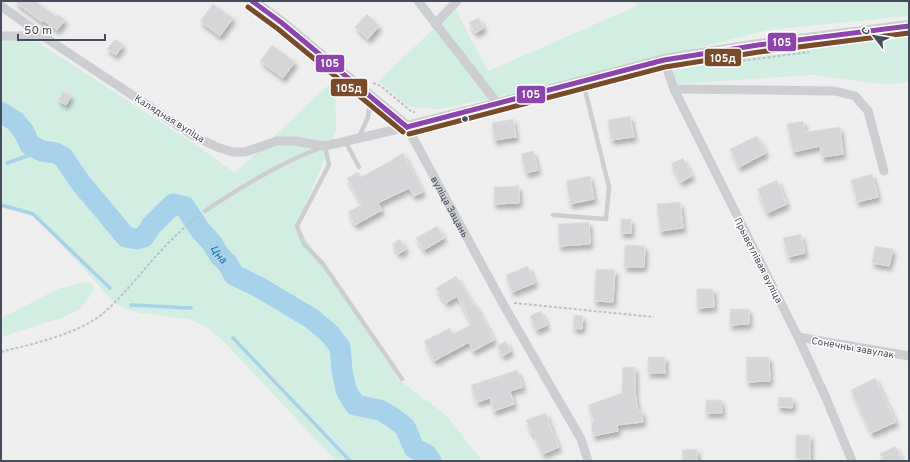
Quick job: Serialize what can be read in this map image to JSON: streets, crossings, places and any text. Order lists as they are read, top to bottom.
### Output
{
  "streets": {
    "street": [
      "Калядная вуліца",
      "вуліца Зацань",
      "Прыветлівая вуліца",
      "Сонечны завулак"
    ]
  },
  "crossings": [
    ["Калядная вуліца", "вуліца Зацань"],
    ["Прыветлівая вуліца", "Сонечны завулак"]
  ],
  "water": ["Цна"],
  "lines": ["transit line 105", "transit line 105д"],
  "scale_bar": "50 m",
  "north": "top left"
}
